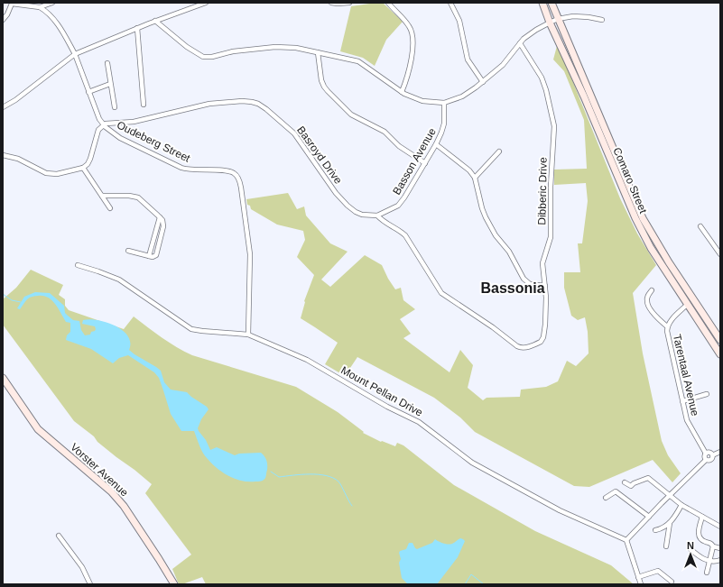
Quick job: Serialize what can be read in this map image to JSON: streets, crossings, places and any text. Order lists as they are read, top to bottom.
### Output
{
  "streets": {
    "street": [
      "Oudeberg Street",
      "Basroyd Drive",
      "Basson Avenue",
      "Comaro Street",
      "Dibberic Drive",
      "Tarentaal Avenue",
      "Mount Pellan Drive",
      "Vorster Avenue"
    ]
  },
  "crossings": [
    ["Oudeberg Street", "Basroyd Drive"],
    ["Oudeberg Street", "Mount Pellan Drive"],
    ["Basroyd Drive", "Basson Avenue"],
    ["Basroyd Drive", "Dibberic Drive"],
    ["Comaro Street", "Tarentaal Avenue"]
  ],
  "districts": ["Bassonia"],
  "north": "top"
}
